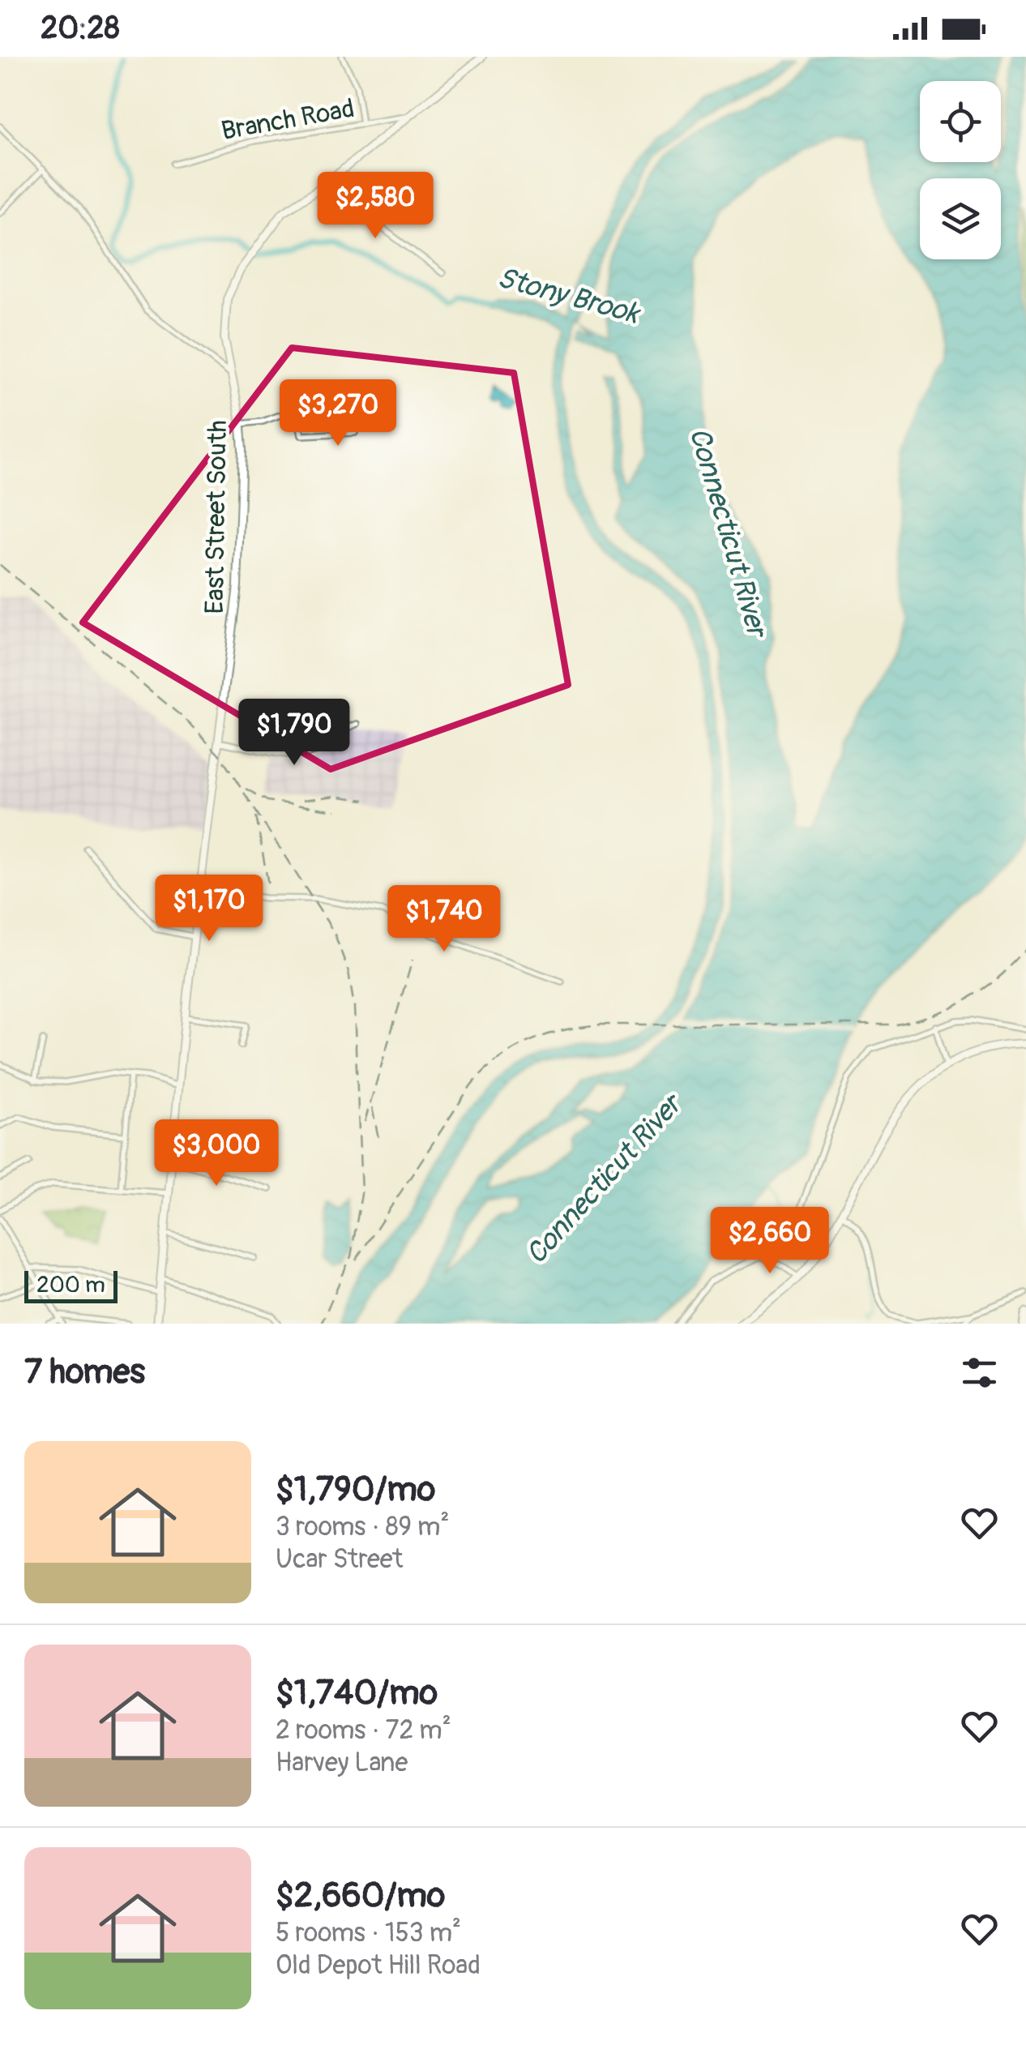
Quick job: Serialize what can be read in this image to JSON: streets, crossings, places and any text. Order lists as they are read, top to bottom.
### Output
{
  "streets": {
    "main road": ["East Street South"],
    "street": ["Branch Road"]
  },
  "crossings": [
    ["Branch Road", "East Street South"]
  ],
  "water": ["Stony Brook", "Connecticut River"],
  "scale_bar": "200 m",
  "page": {
    "status": "20:28",
    "price": [
      "$2,580",
      "$3,270",
      "$1,790",
      "$1,170",
      "$1,740",
      "$3,000",
      "$2,660"
    ],
    "scale": "200 m",
    "heading": "7 homes",
    "list": [
      {
        "name": "$1,790/mo",
        "note": "3 rooms · 89 m² · Ucar Street"
      },
      {
        "name": "$1,740/mo",
        "note": "2 rooms · 72 m² · Harvey Lane"
      },
      {
        "name": "$2,660/mo",
        "note": "5 rooms · 153 m² · Old Depot Hill Road"
      }
    ]
  }
}
